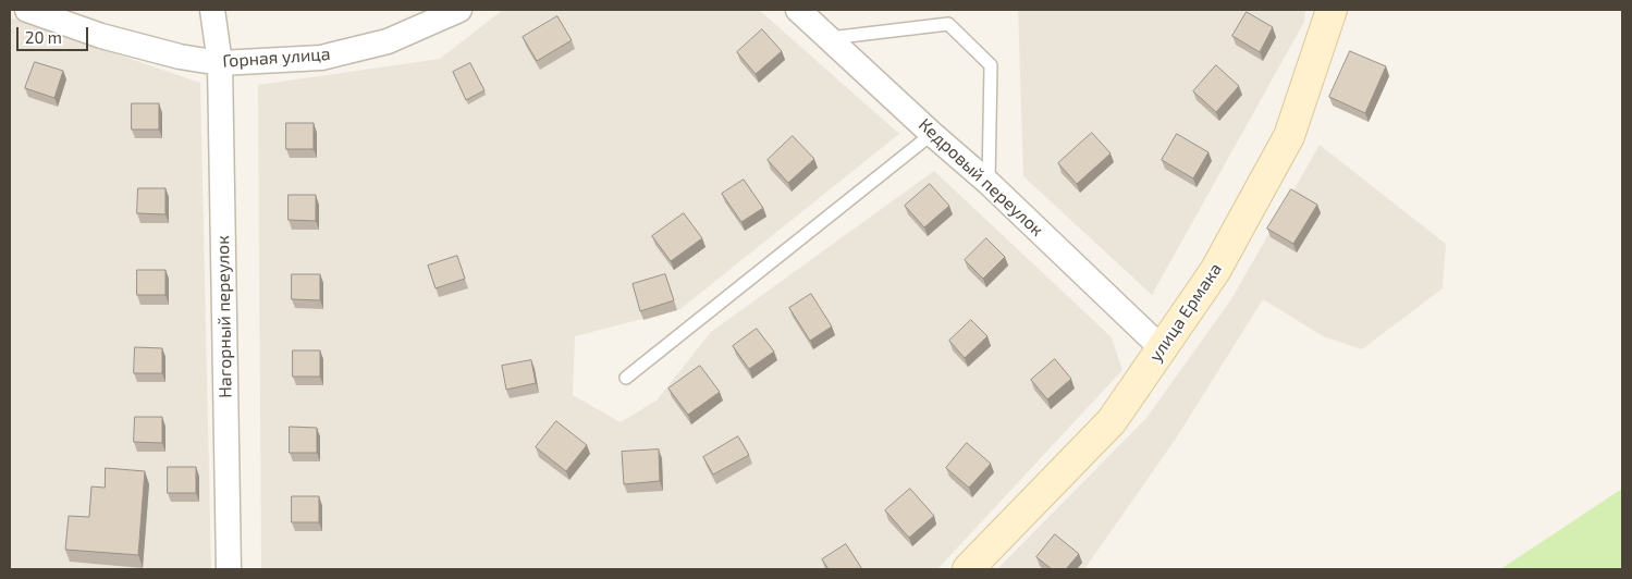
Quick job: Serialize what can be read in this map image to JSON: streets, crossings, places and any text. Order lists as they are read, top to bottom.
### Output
{
  "streets": {
    "street": [
      "Горная улица",
      "Кедровый переулок",
      "улица Ермака",
      "Нагорный переулок"
    ]
  },
  "crossings": [
    ["Горная улица", "Нагорный переулок"],
    ["Кедровый переулок", "улица Ермака"]
  ],
  "scale_bar": "20 m"
}
